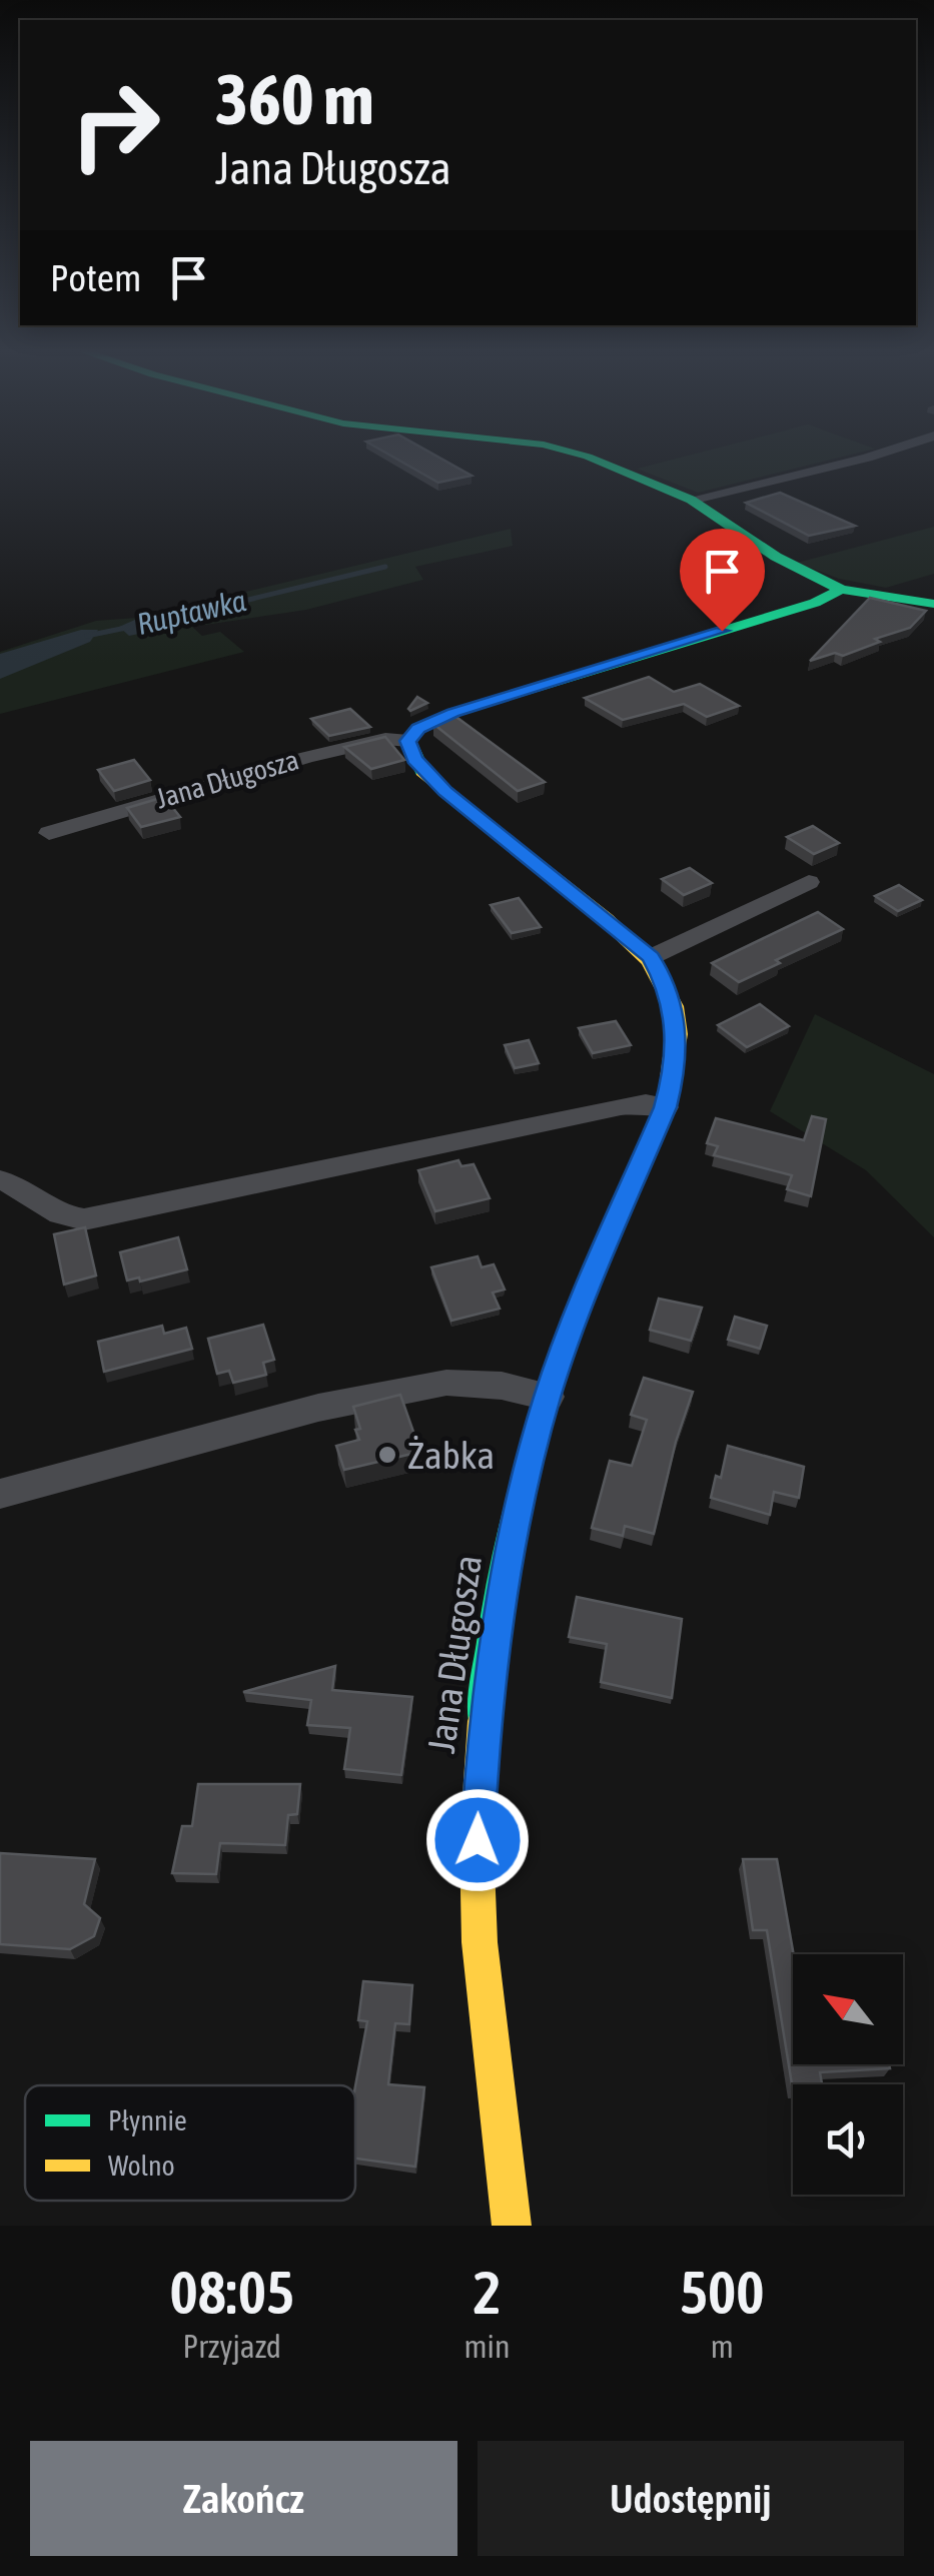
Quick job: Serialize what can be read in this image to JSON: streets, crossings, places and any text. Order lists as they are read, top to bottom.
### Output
{
  "streets": {
    "street": ["Jana Długosza"]
  },
  "water": ["Ruptawka"],
  "places": ["Żabka"],
  "legend": ["Płynnie", "Wolno"],
  "north": "top left",
  "page": {
    "turn": ["360 m", "Jana Długosza"],
    "then": "Potem",
    "eta": [
      "08:05",
      "Przyjazd",
      "2",
      "min",
      "500",
      "m"
    ],
    "buttons": ["Zakończ", "Udostępnij"]
  }
}
